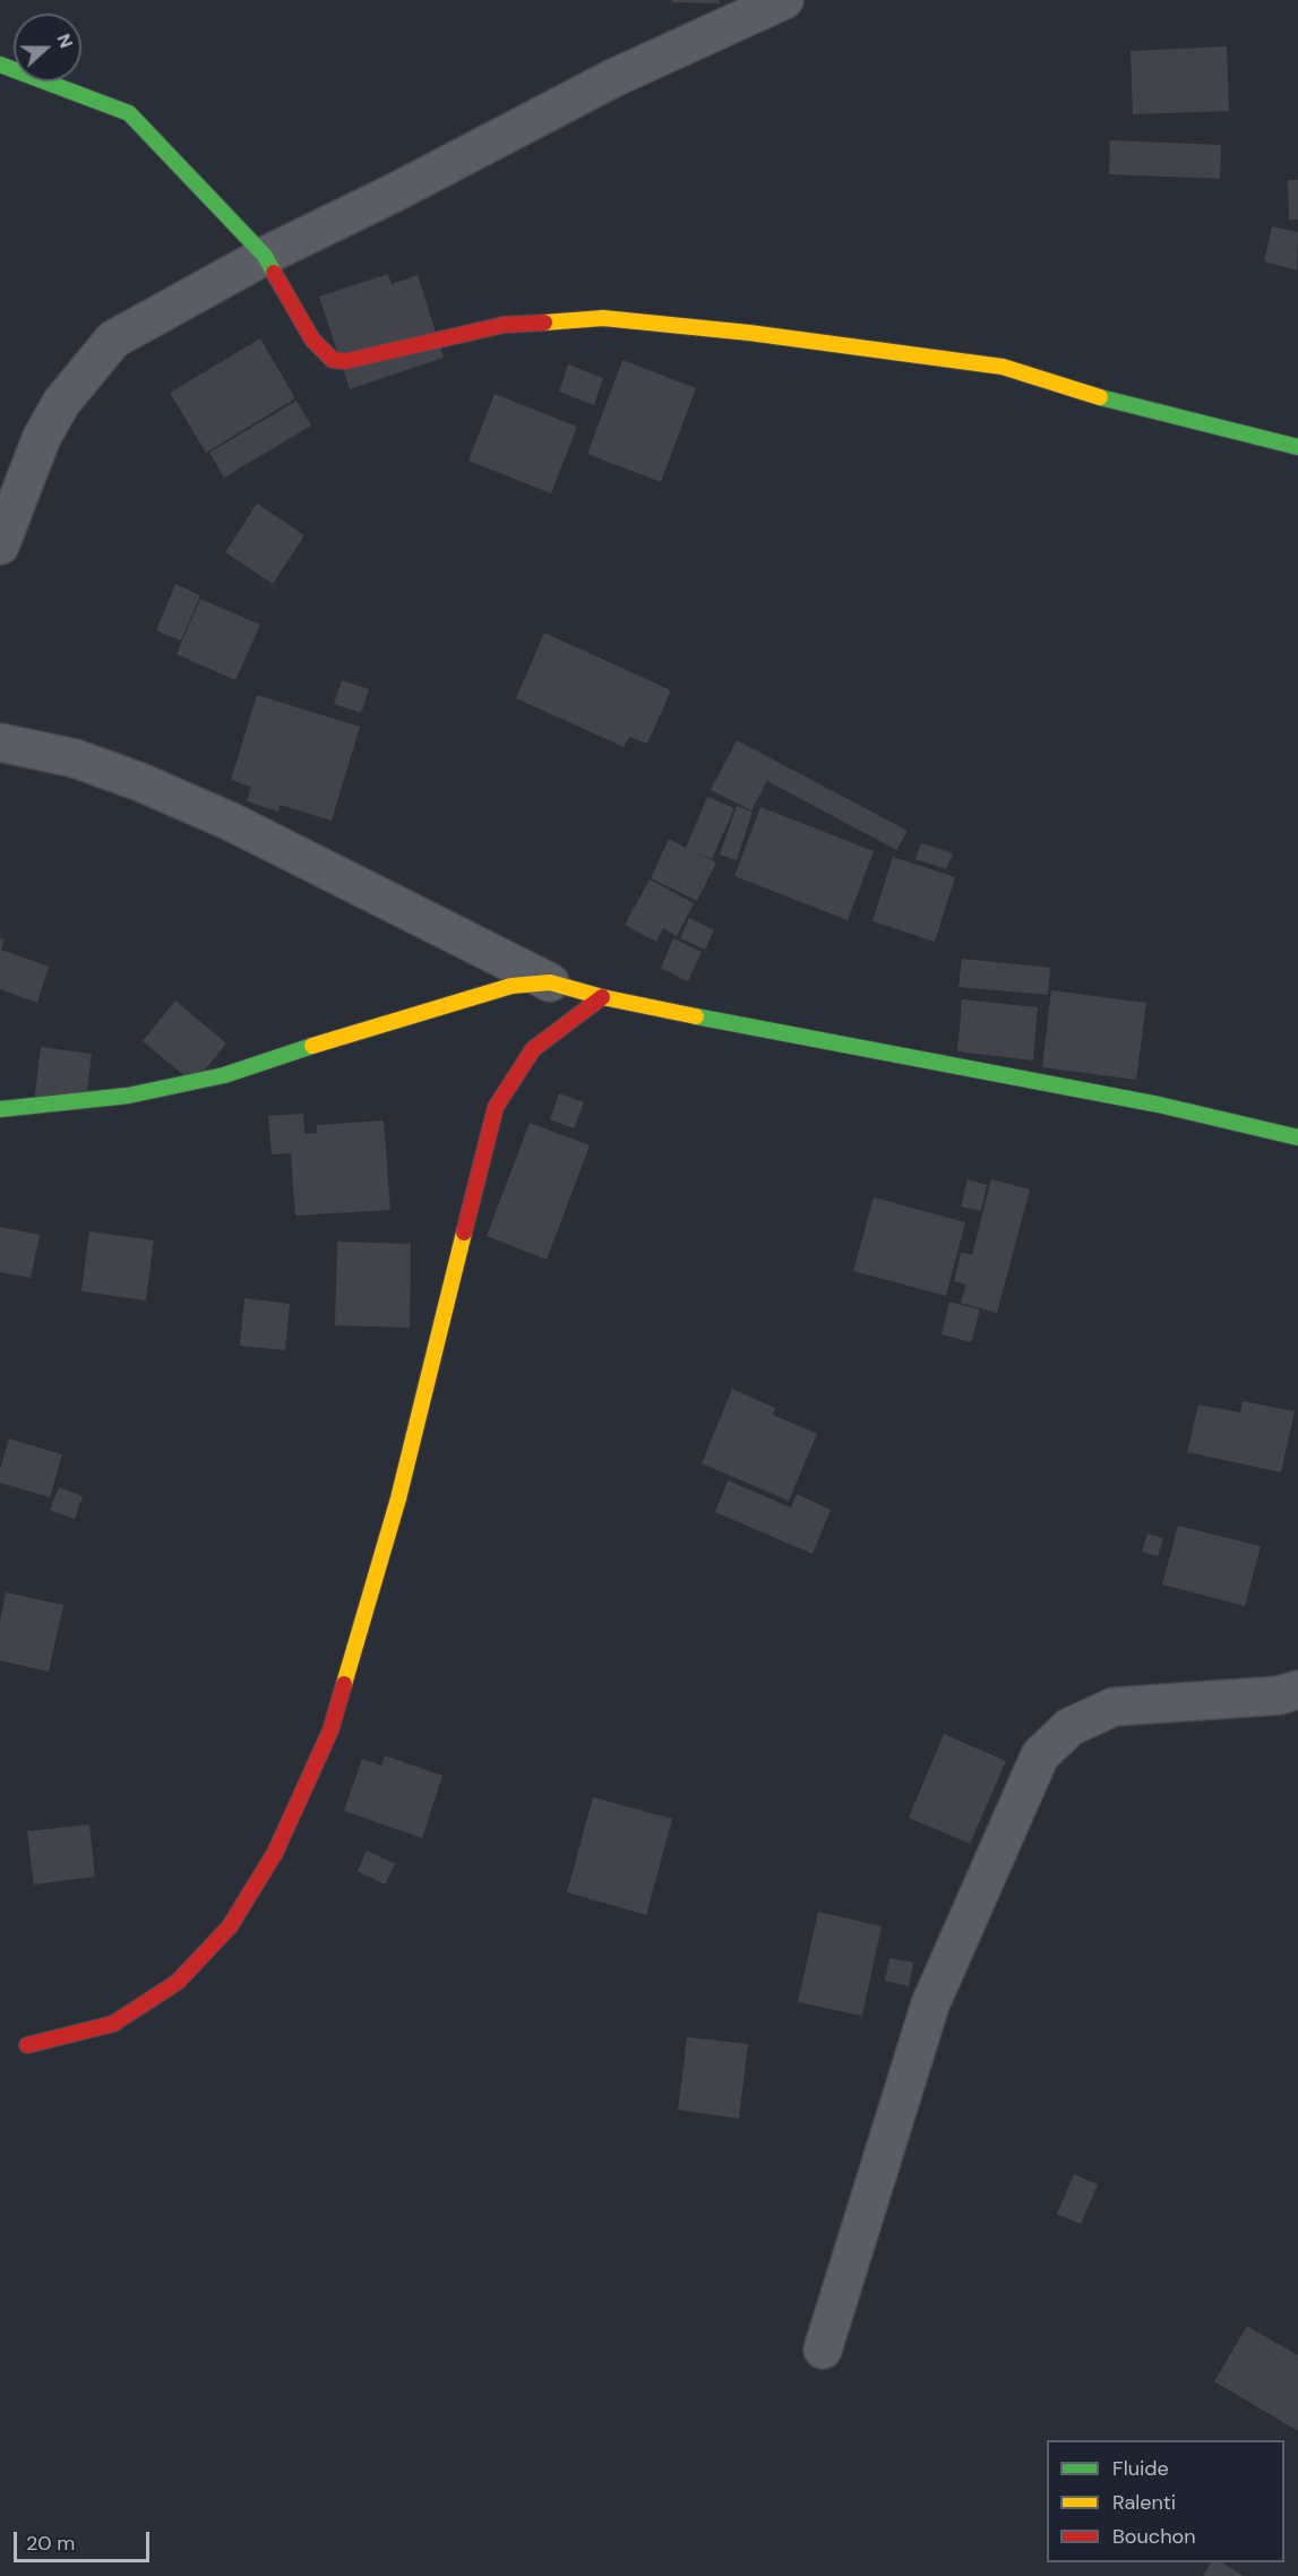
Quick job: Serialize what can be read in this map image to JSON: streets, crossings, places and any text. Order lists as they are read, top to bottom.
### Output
{
  "legend": ["Fluide", "Ralenti", "Bouchon"],
  "scale_bar": "20 m",
  "north": "right"
}
